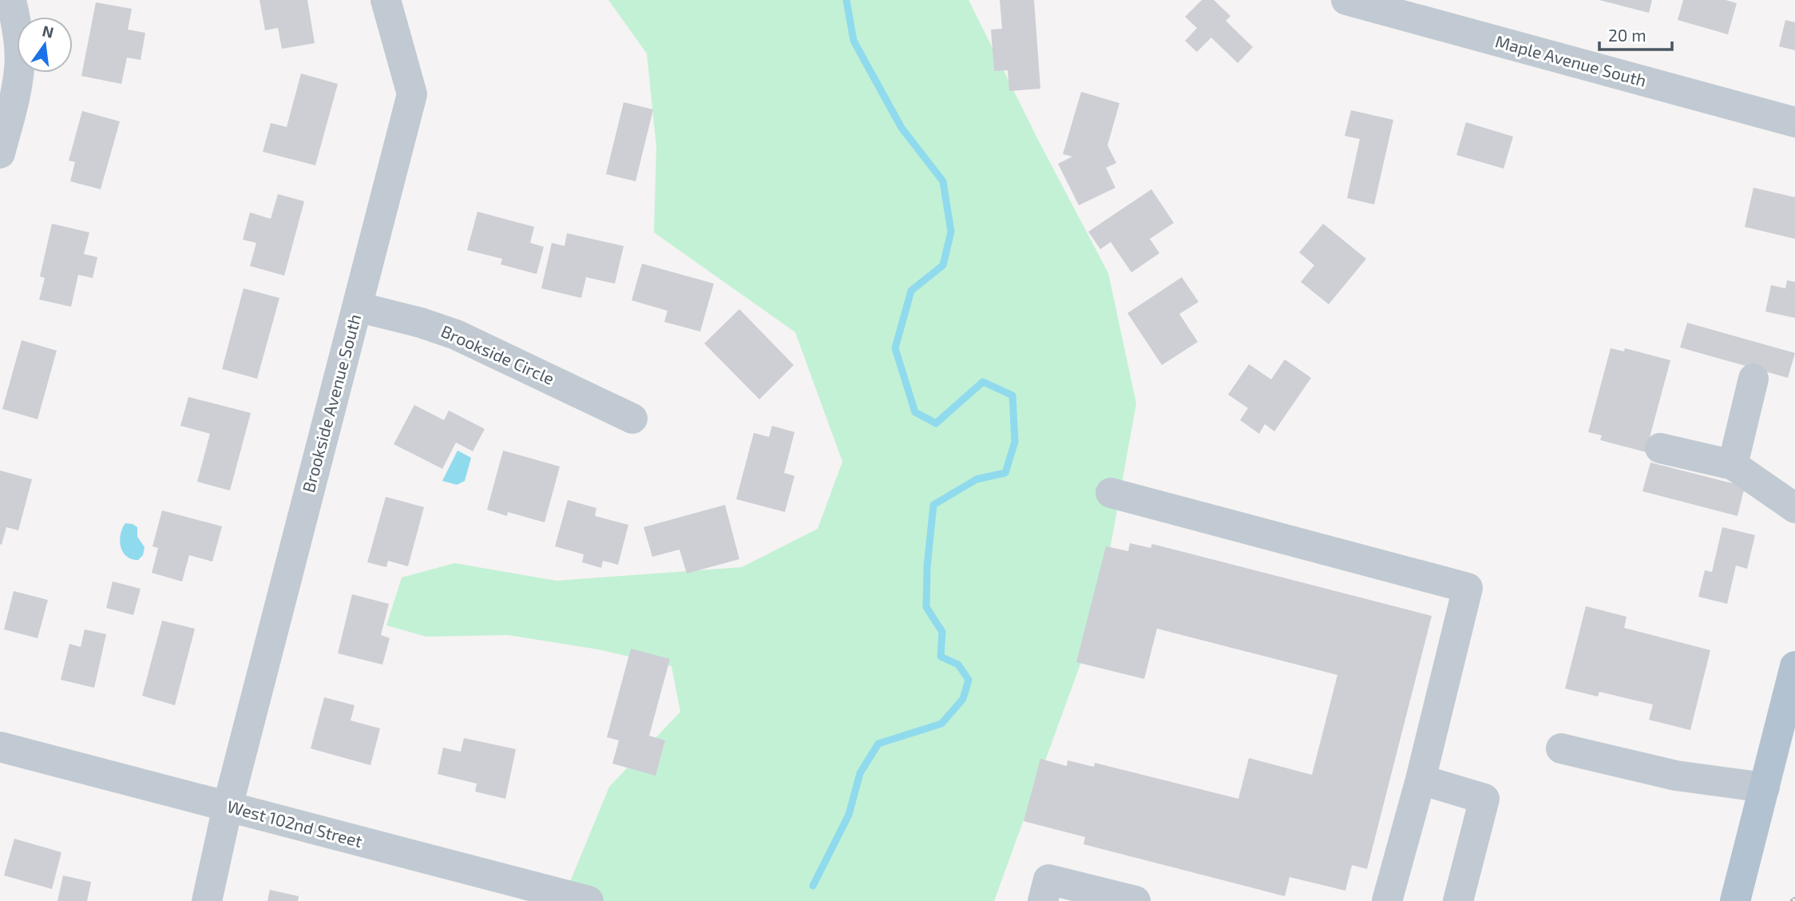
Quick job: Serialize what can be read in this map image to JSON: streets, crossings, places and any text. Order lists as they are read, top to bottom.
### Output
{
  "streets": {
    "street": [
      "Maple Avenue South",
      "Brookside Circle",
      "Brookside Avenue South",
      "West 102nd Street"
    ]
  },
  "crossings": [
    ["Brookside Circle", "Brookside Avenue South"],
    ["Brookside Avenue South", "West 102nd Street"]
  ],
  "scale_bar": "20 m",
  "north": "top"
}
